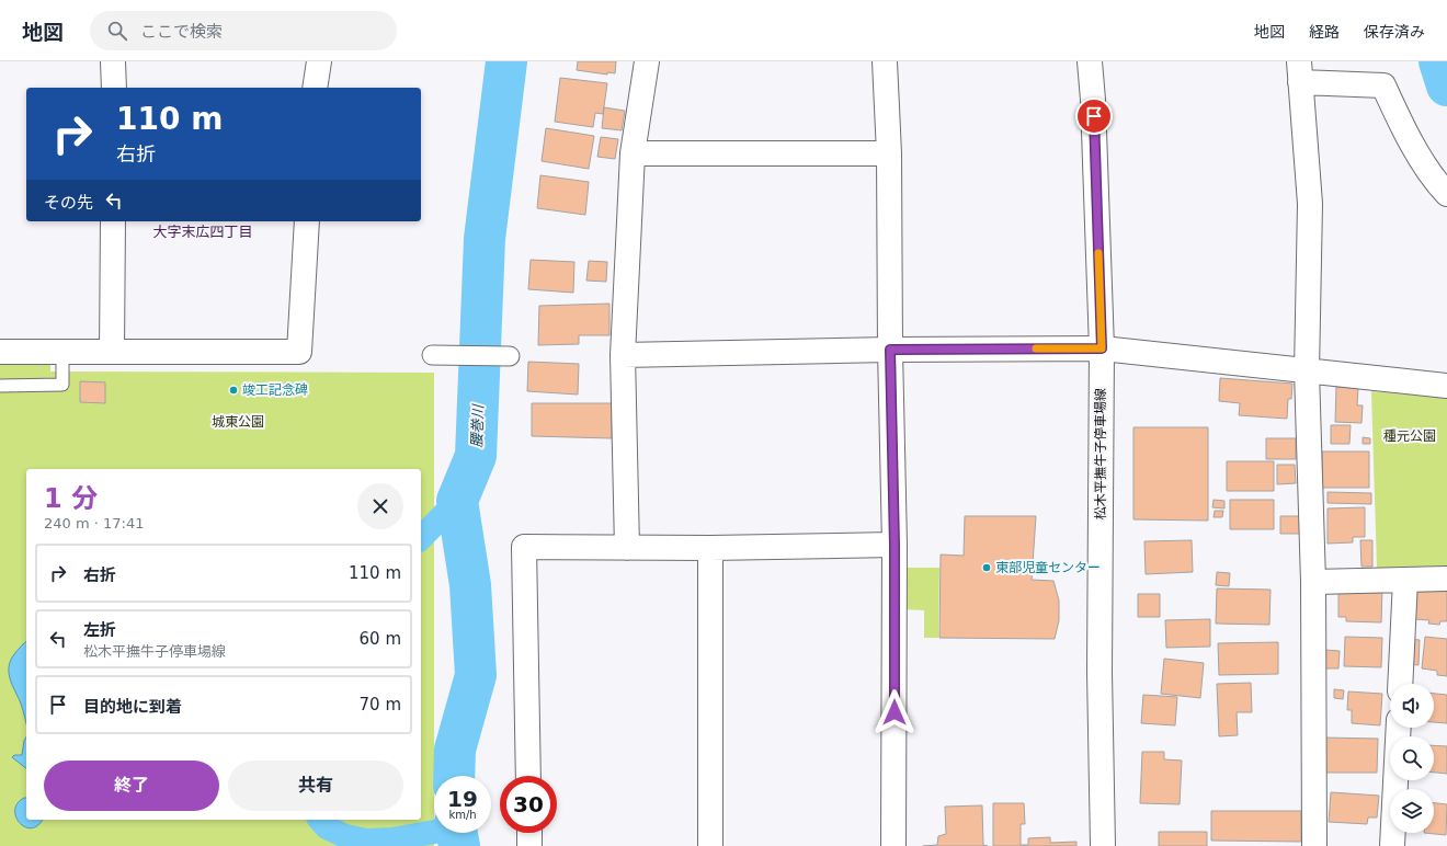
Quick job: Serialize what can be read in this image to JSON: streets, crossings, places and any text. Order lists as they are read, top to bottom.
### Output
{
  "streets": {
    "street": ["松木平撫牛子停車場線"]
  },
  "districts": ["大字末広四丁目"],
  "water": ["腰巻川"],
  "parks": ["城東公園", "種元公園"],
  "places": ["竣工記念碑", "東部児童センター"],
  "page": {
    "header": "地図",
    "search": "ここで検索",
    "nav": ["地図", "経路", "保存済み"],
    "turn": ["110 m", "右折"],
    "then": "その先",
    "heading": ["1 分", "240 m · 17:41"],
    "list": [
      {
        "name": "右折",
        "value": "110 m"
      },
      {
        "name": "左折",
        "note": "松木平撫牛子停車場線",
        "value": "60 m"
      },
      {
        "name": "目的地に到着",
        "value": "70 m"
      }
    ],
    "buttons": ["終了", "共有"],
    "speed": "19 km/h",
    "limit": "30"
  }
}
